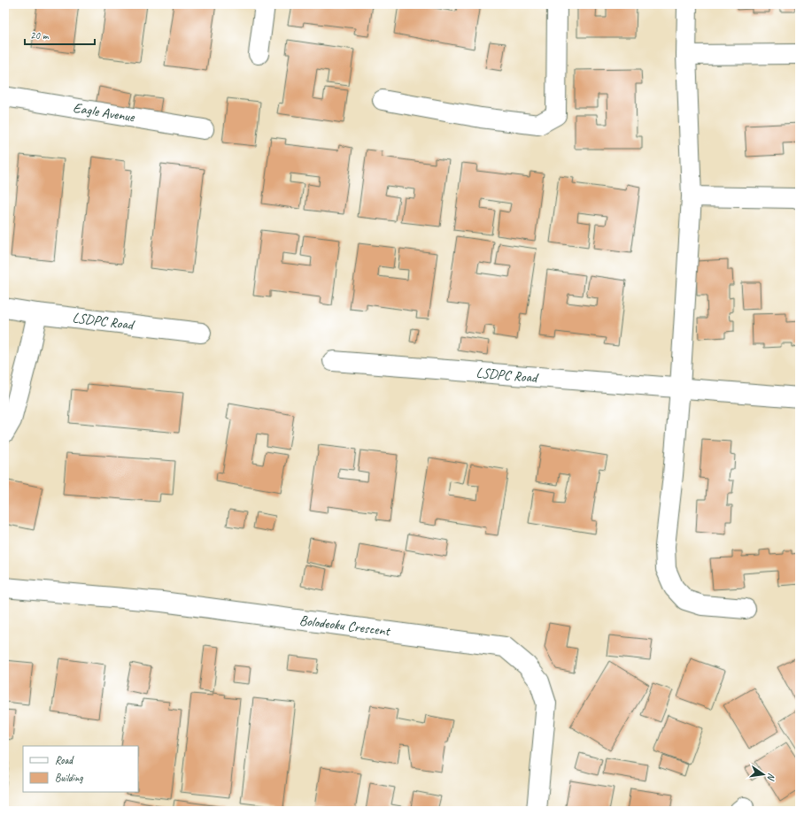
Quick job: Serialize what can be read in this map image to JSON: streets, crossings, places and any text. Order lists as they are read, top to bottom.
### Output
{
  "streets": {
    "street": ["Eagle Avenue", "LSDPC Road", "Bolodeoku Crescent"]
  },
  "legend": ["Road", "Building"],
  "scale_bar": "20 m",
  "north": "right"
}
